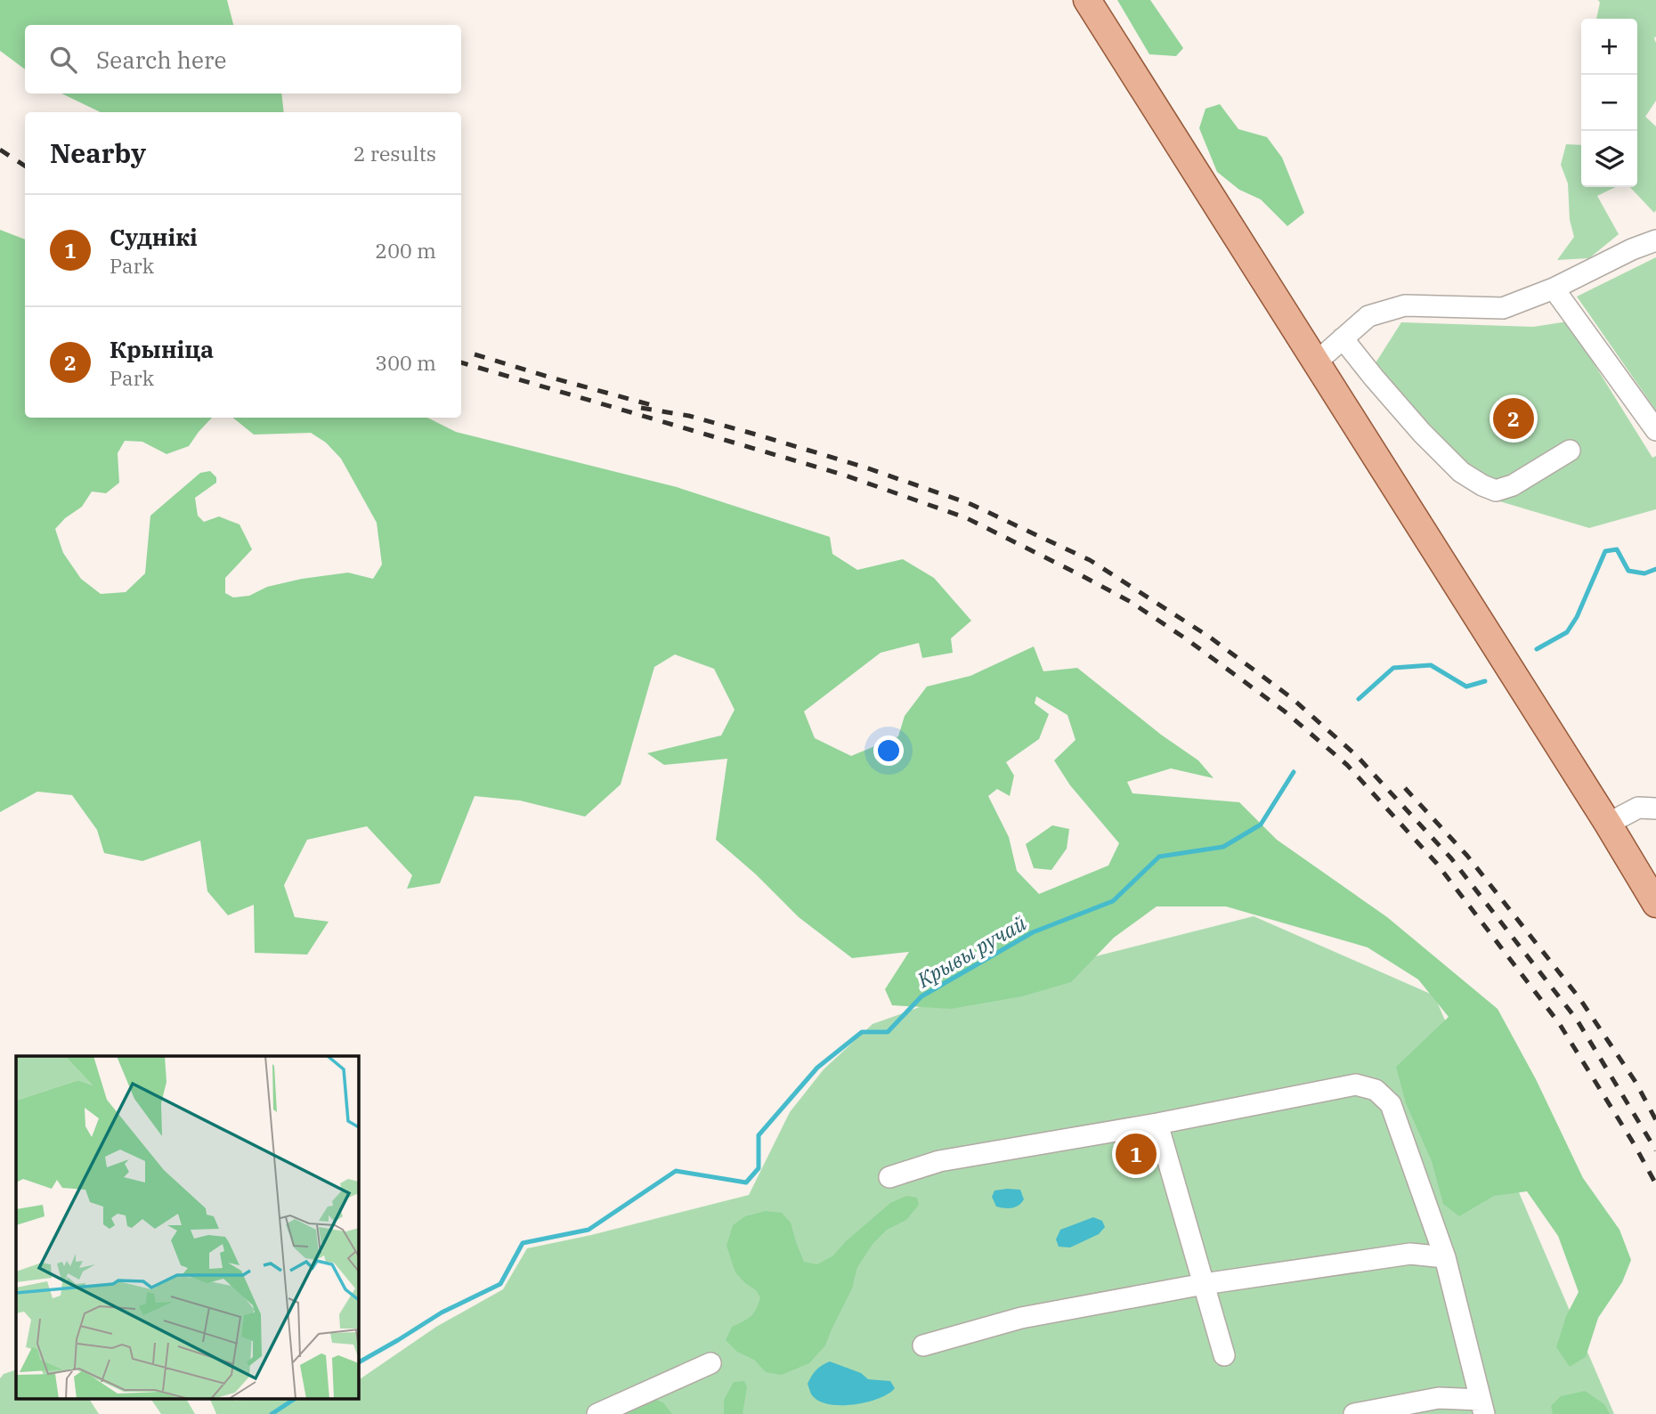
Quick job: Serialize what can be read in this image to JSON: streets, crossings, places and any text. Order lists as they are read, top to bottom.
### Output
{
  "water": ["Крывы ручай"],
  "page": {
    "map_buttons": ["+", "−"],
    "search": "Search here",
    "heading": ["Nearby", "2 results"],
    "list": [
      {
        "mark": "1",
        "name": "Суднікі",
        "note": "Park",
        "value": "200 m"
      },
      {
        "mark": "2",
        "name": "Крыніца",
        "note": "Park",
        "value": "300 m"
      }
    ],
    "pins": ["2", "1"]
  }
}
